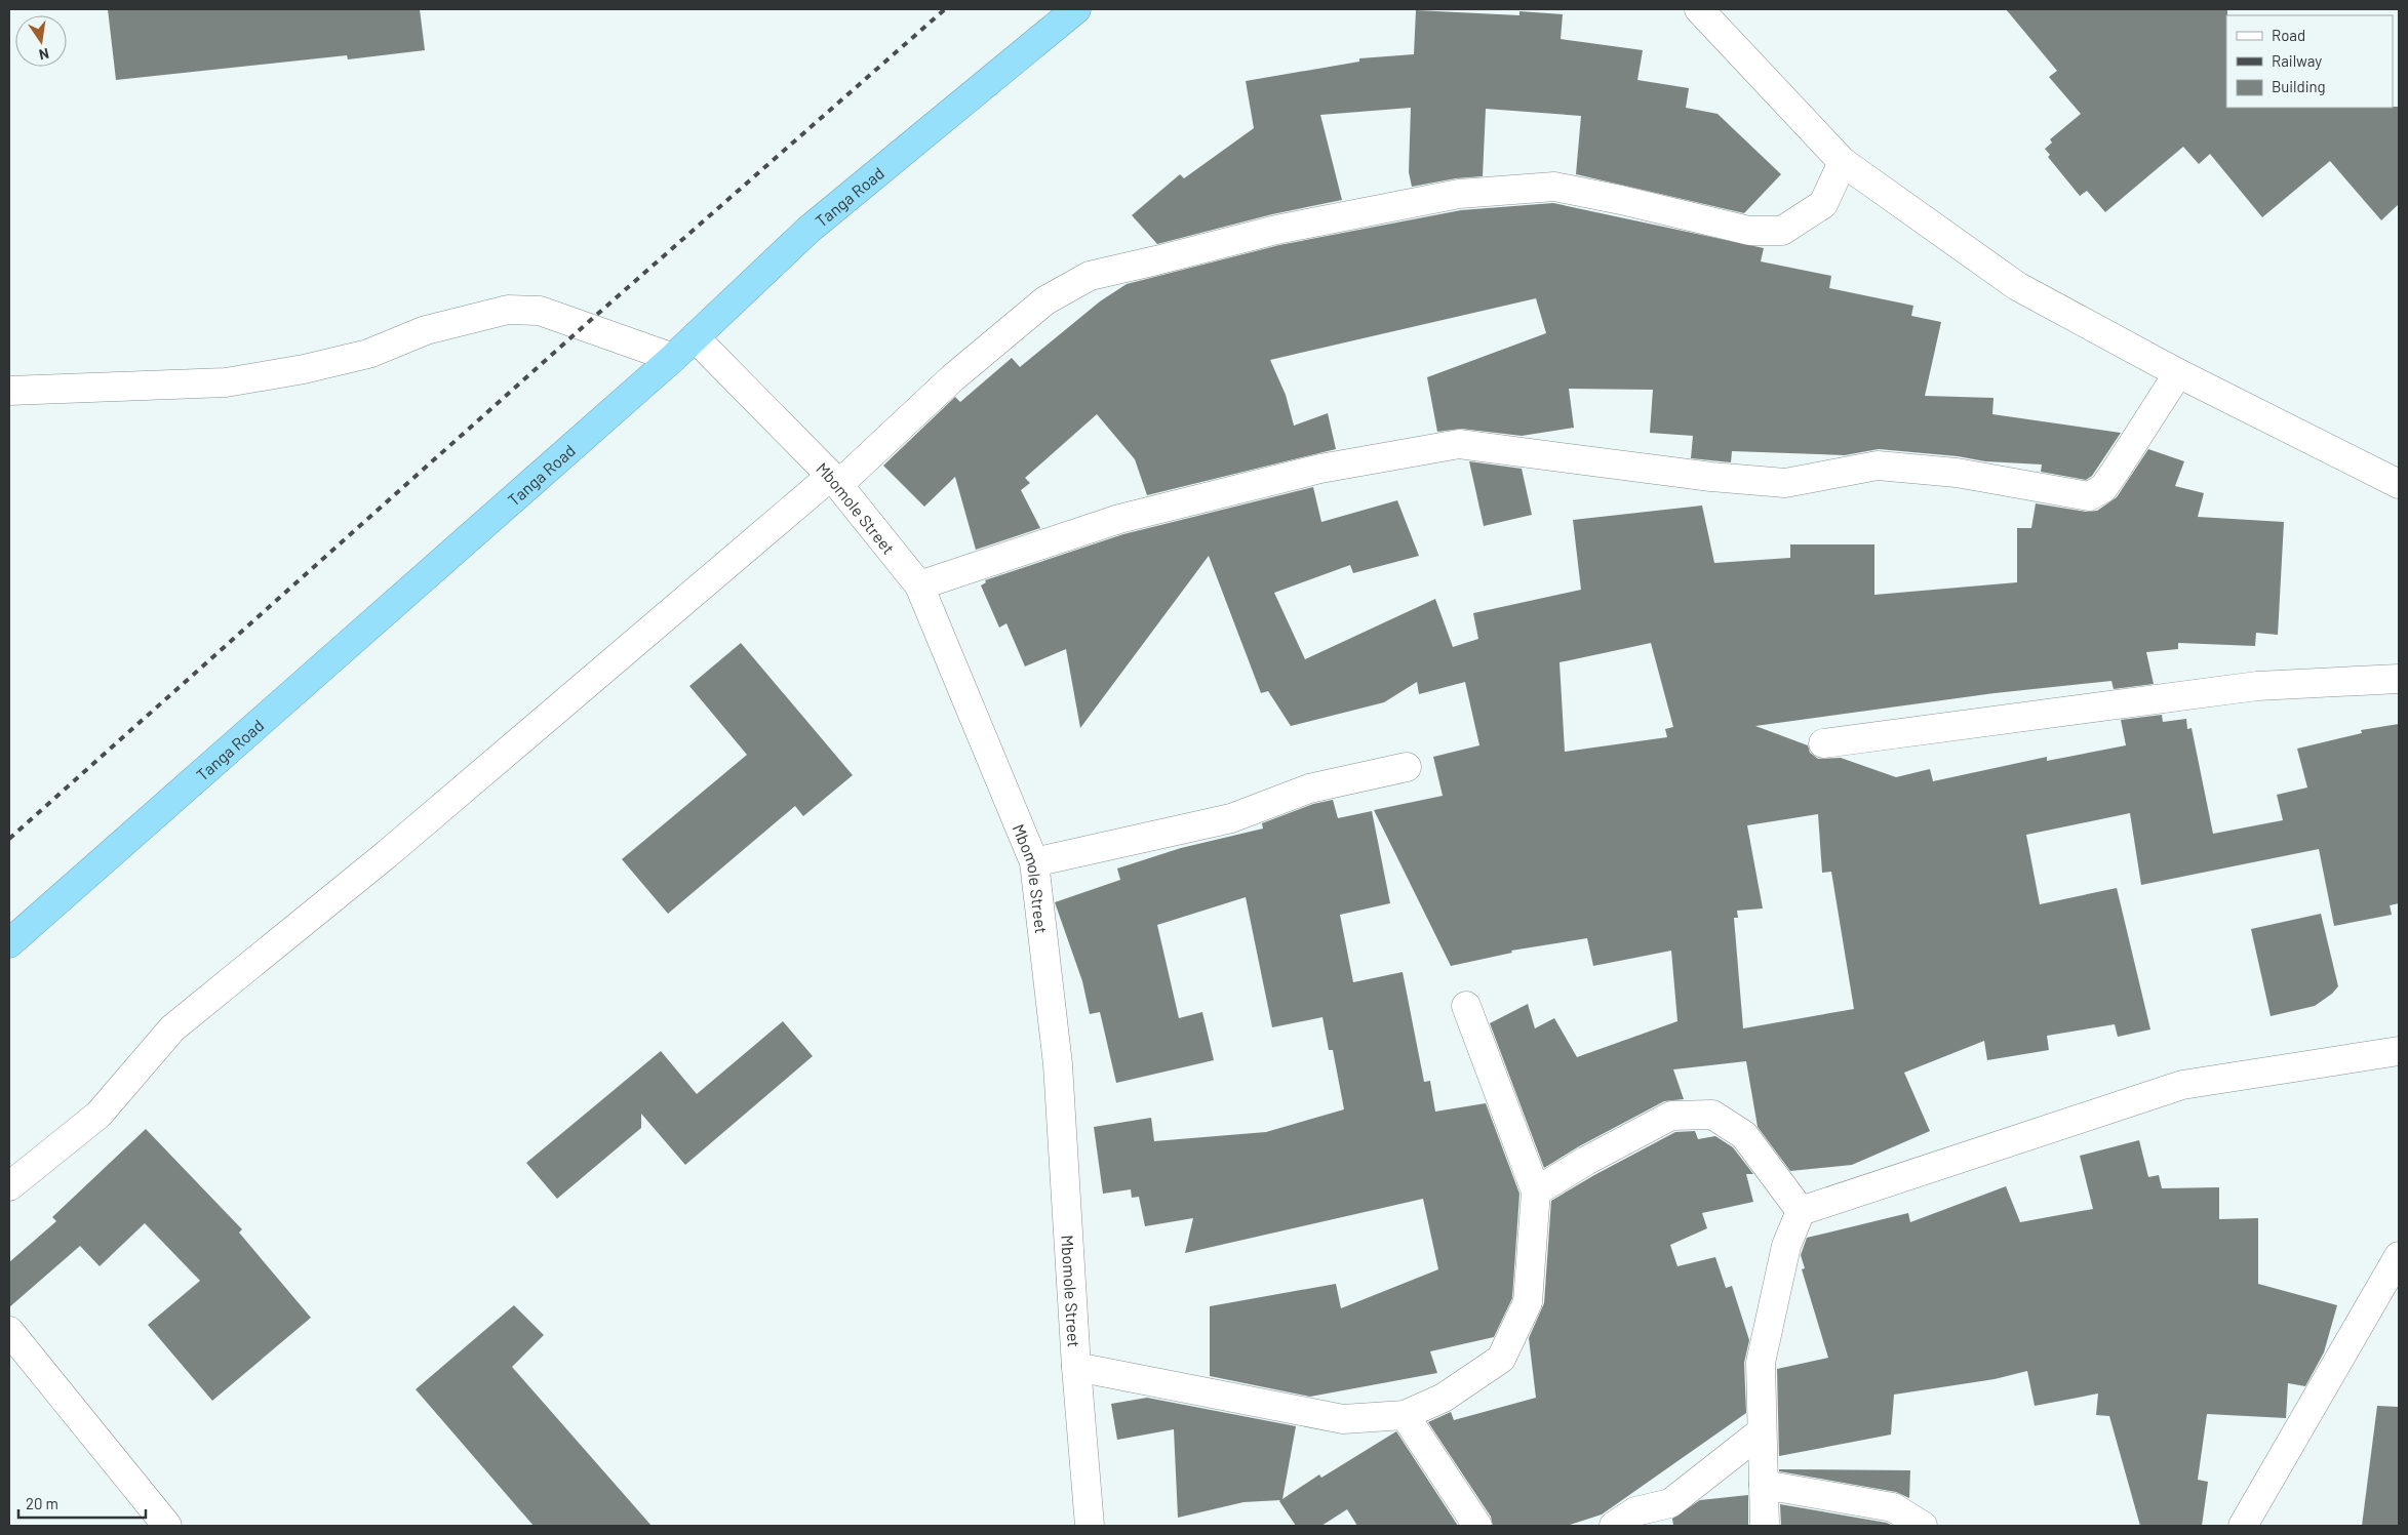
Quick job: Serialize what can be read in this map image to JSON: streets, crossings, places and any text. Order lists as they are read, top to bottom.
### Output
{
  "streets": {
    "highway": ["Tanga Road"],
    "street": ["Mbomole Street"]
  },
  "crossings": [
    ["Tanga Road", "Mbomole Street"]
  ],
  "legend": ["Road", "Railway", "Building"],
  "scale_bar": "20 m",
  "north": "bottom"
}
